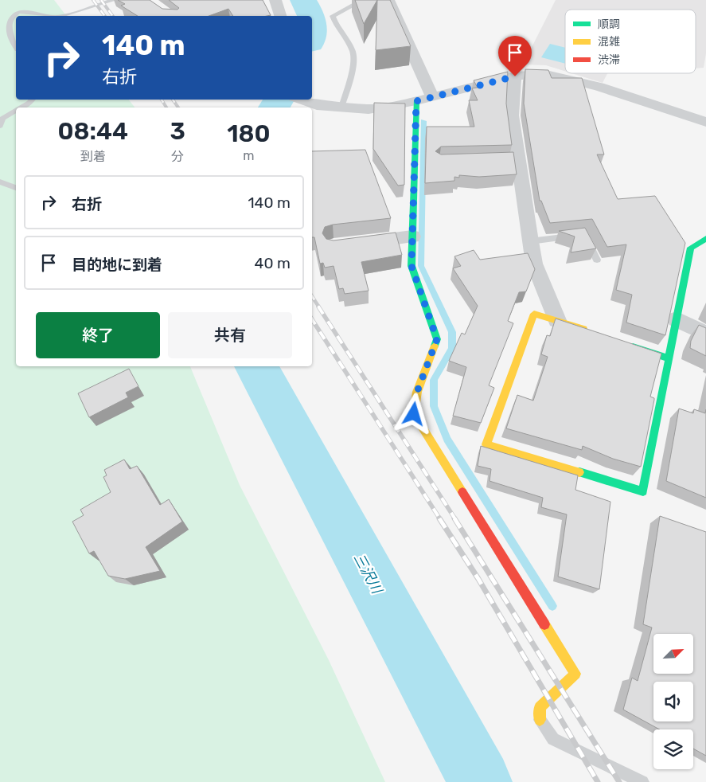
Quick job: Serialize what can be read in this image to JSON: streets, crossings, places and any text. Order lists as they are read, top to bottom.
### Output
{
  "water": ["三沢川"],
  "legend": ["順調", "混雑", "渋滞"],
  "north": "top right",
  "page": {
    "turn": ["140 m", "右折"],
    "eta": [
      "08:44",
      "到着",
      "3",
      "分",
      "180",
      "m"
    ],
    "list": [
      {
        "name": "右折",
        "value": "140 m"
      },
      {
        "name": "目的地に到着",
        "value": "40 m"
      }
    ],
    "buttons": ["終了", "共有"]
  }
}
